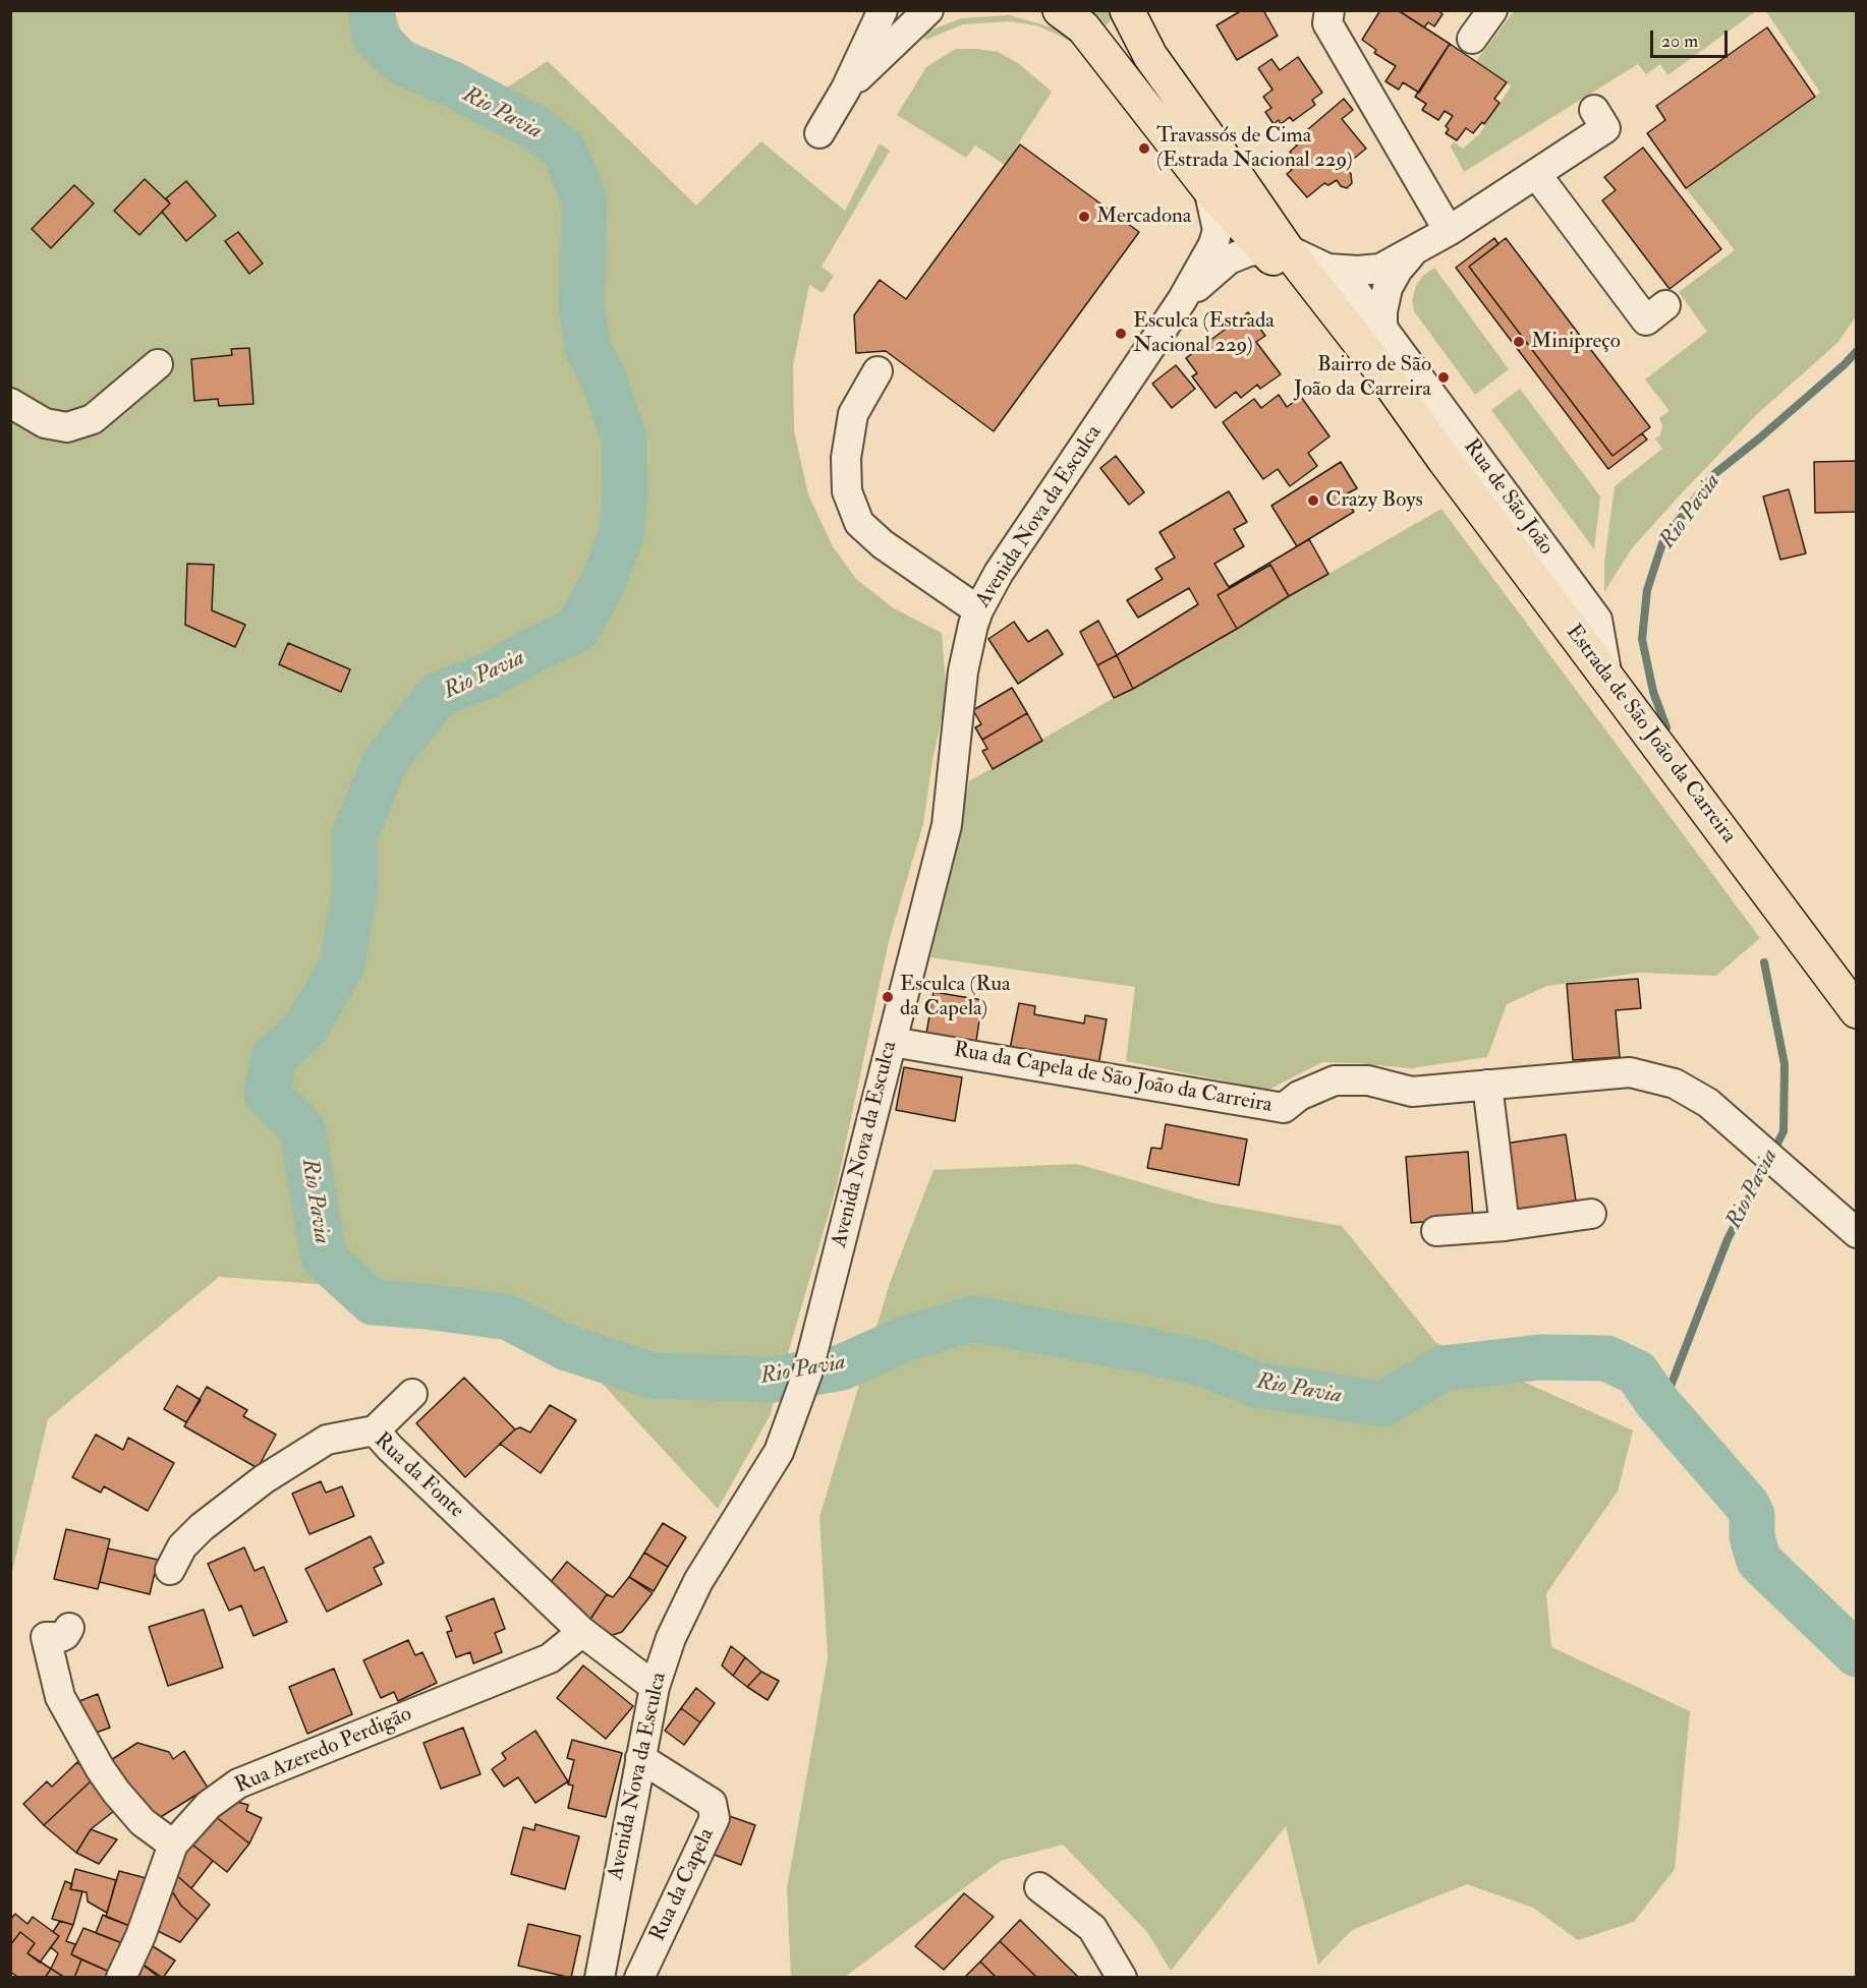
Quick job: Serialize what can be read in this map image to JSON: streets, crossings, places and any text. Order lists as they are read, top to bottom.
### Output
{
  "streets": {
    "main road": ["Estrada de São João da Carreira"],
    "street": [
      "Rua de São João",
      "Avenida Nova da Esculca",
      "Rua da Capela de São João da Carreira",
      "Rua da Fonte",
      "Rua Azeredo Perdigão",
      "Rua da Capela"
    ]
  },
  "crossings": [
    ["Rua de São João", "Avenida Nova da Esculca"],
    ["Rua de São João", "Estrada de São João da Carreira"],
    ["Avenida Nova da Esculca", "Estrada de São João da Carreira"],
    ["Avenida Nova da Esculca", "Rua da Capela de São João da Carreira"],
    ["Avenida Nova da Esculca", "Rua da Fonte"],
    ["Avenida Nova da Esculca", "Rua da Capela"],
    ["Rua da Fonte", "Rua Azeredo Perdigão"]
  ],
  "water": ["Rio Pavia"],
  "places": [
    "Travassós de Cima (Estrada Nacional 229)",
    "Mercadona",
    "Esculca (Estrada Nacional 229)",
    "Minipreço",
    "Bairro de São João da Carreira",
    "Crazy Boys",
    "Esculca (Rua da Capela)"
  ],
  "scale_bar": "20 m"
}
